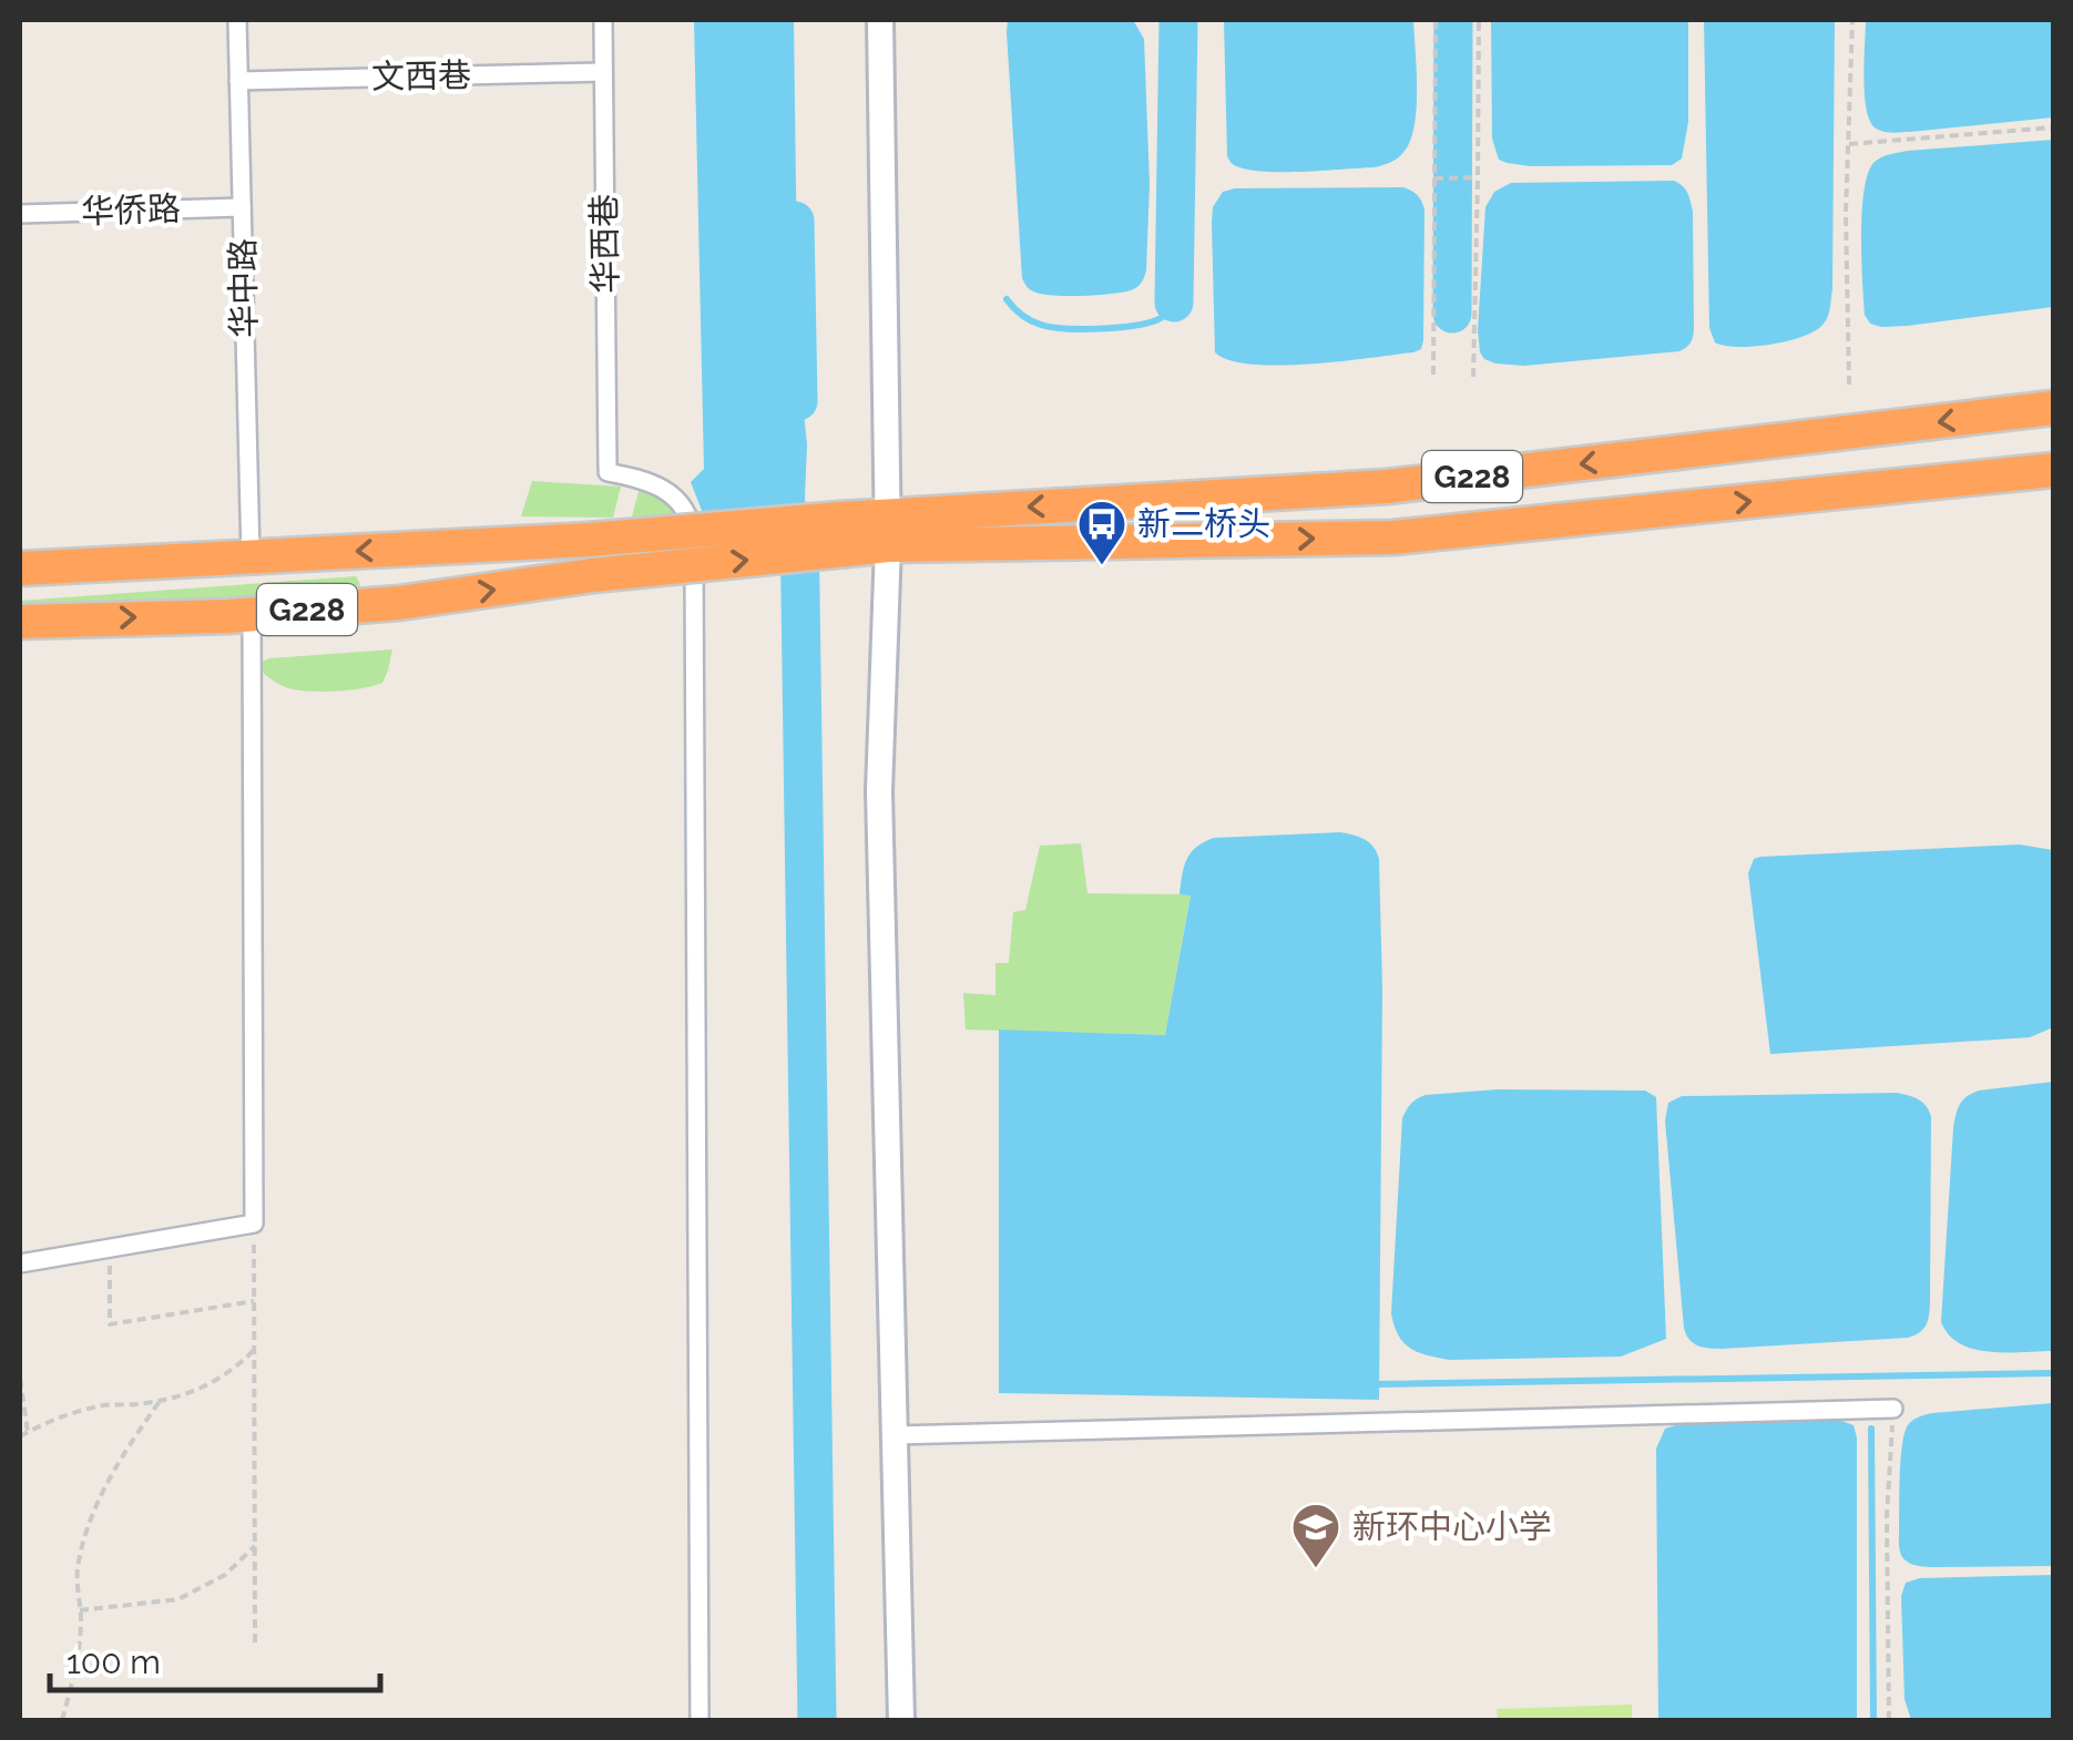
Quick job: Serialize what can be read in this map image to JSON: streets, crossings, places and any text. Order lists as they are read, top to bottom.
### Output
{
  "streets": {
    "highway": ["G228"],
    "street": [
      "文西巷",
      "华侨路",
      "华西巷",
      "华中路"
    ]
  },
  "crossings": [
    ["文西巷", "华西巷"],
    ["文西巷", "华中路"],
    ["华侨路", "华中路"],
    ["华中路", "G228"]
  ],
  "places": {
    "bus stop": ["新二桥头"],
    "school or university": ["新环中心小学"]
  },
  "scale_bar": "100 m"
}
